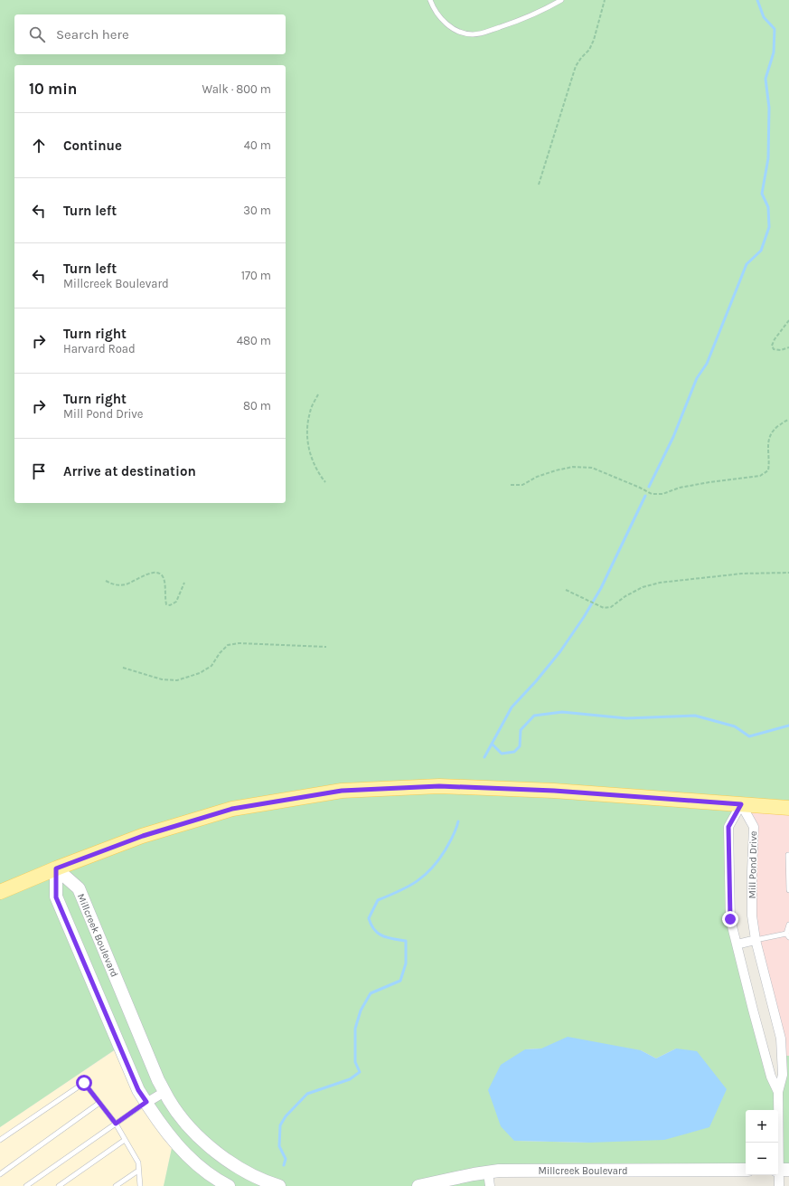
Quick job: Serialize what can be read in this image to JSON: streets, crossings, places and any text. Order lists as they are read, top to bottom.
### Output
{
  "streets": {
    "street": ["Mill Pond Drive", "Millcreek Boulevard"]
  },
  "page": {
    "search": "Search here",
    "heading": ["10 min", "Walk · 800 m"],
    "list": [
      ["Continue", "40 m"],
      ["Turn left", "30 m"],
      ["Turn left", "Millcreek Boulevard", "170 m"],
      ["Turn right", "Harvard Road", "480 m"],
      ["Turn right", "Mill Pond Drive", "80 m"],
      "Arrive at destination"
    ],
    "map_buttons": ["+", "−"]
  }
}
